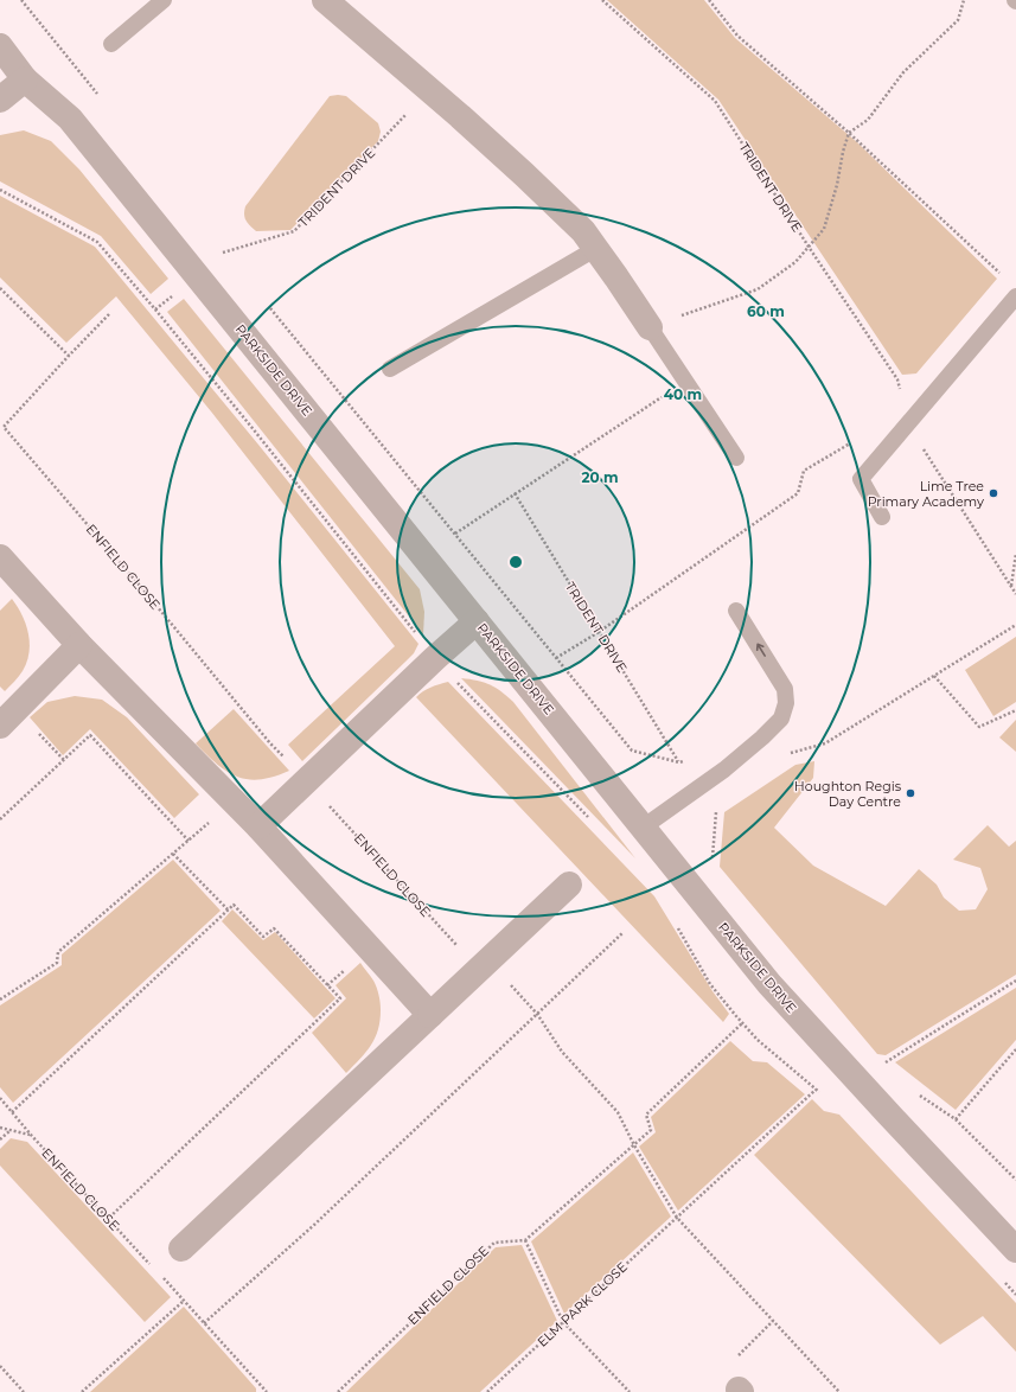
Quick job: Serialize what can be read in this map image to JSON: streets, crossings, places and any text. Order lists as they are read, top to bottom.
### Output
{
  "streets": {
    "street": ["PARKSIDE DRIVE"],
    "path": ["TRIDENT DRIVE", "ENFIELD CLOSE", "ELM PARK CLOSE"]
  },
  "crossings": [
    ["ENFIELD CLOSE", "ELM PARK CLOSE"]
  ],
  "places": ["Lime Tree Primary Academy", "Houghton Regis Day Centre"],
  "rings": ["60 m", "40 m", "20 m"]
}
